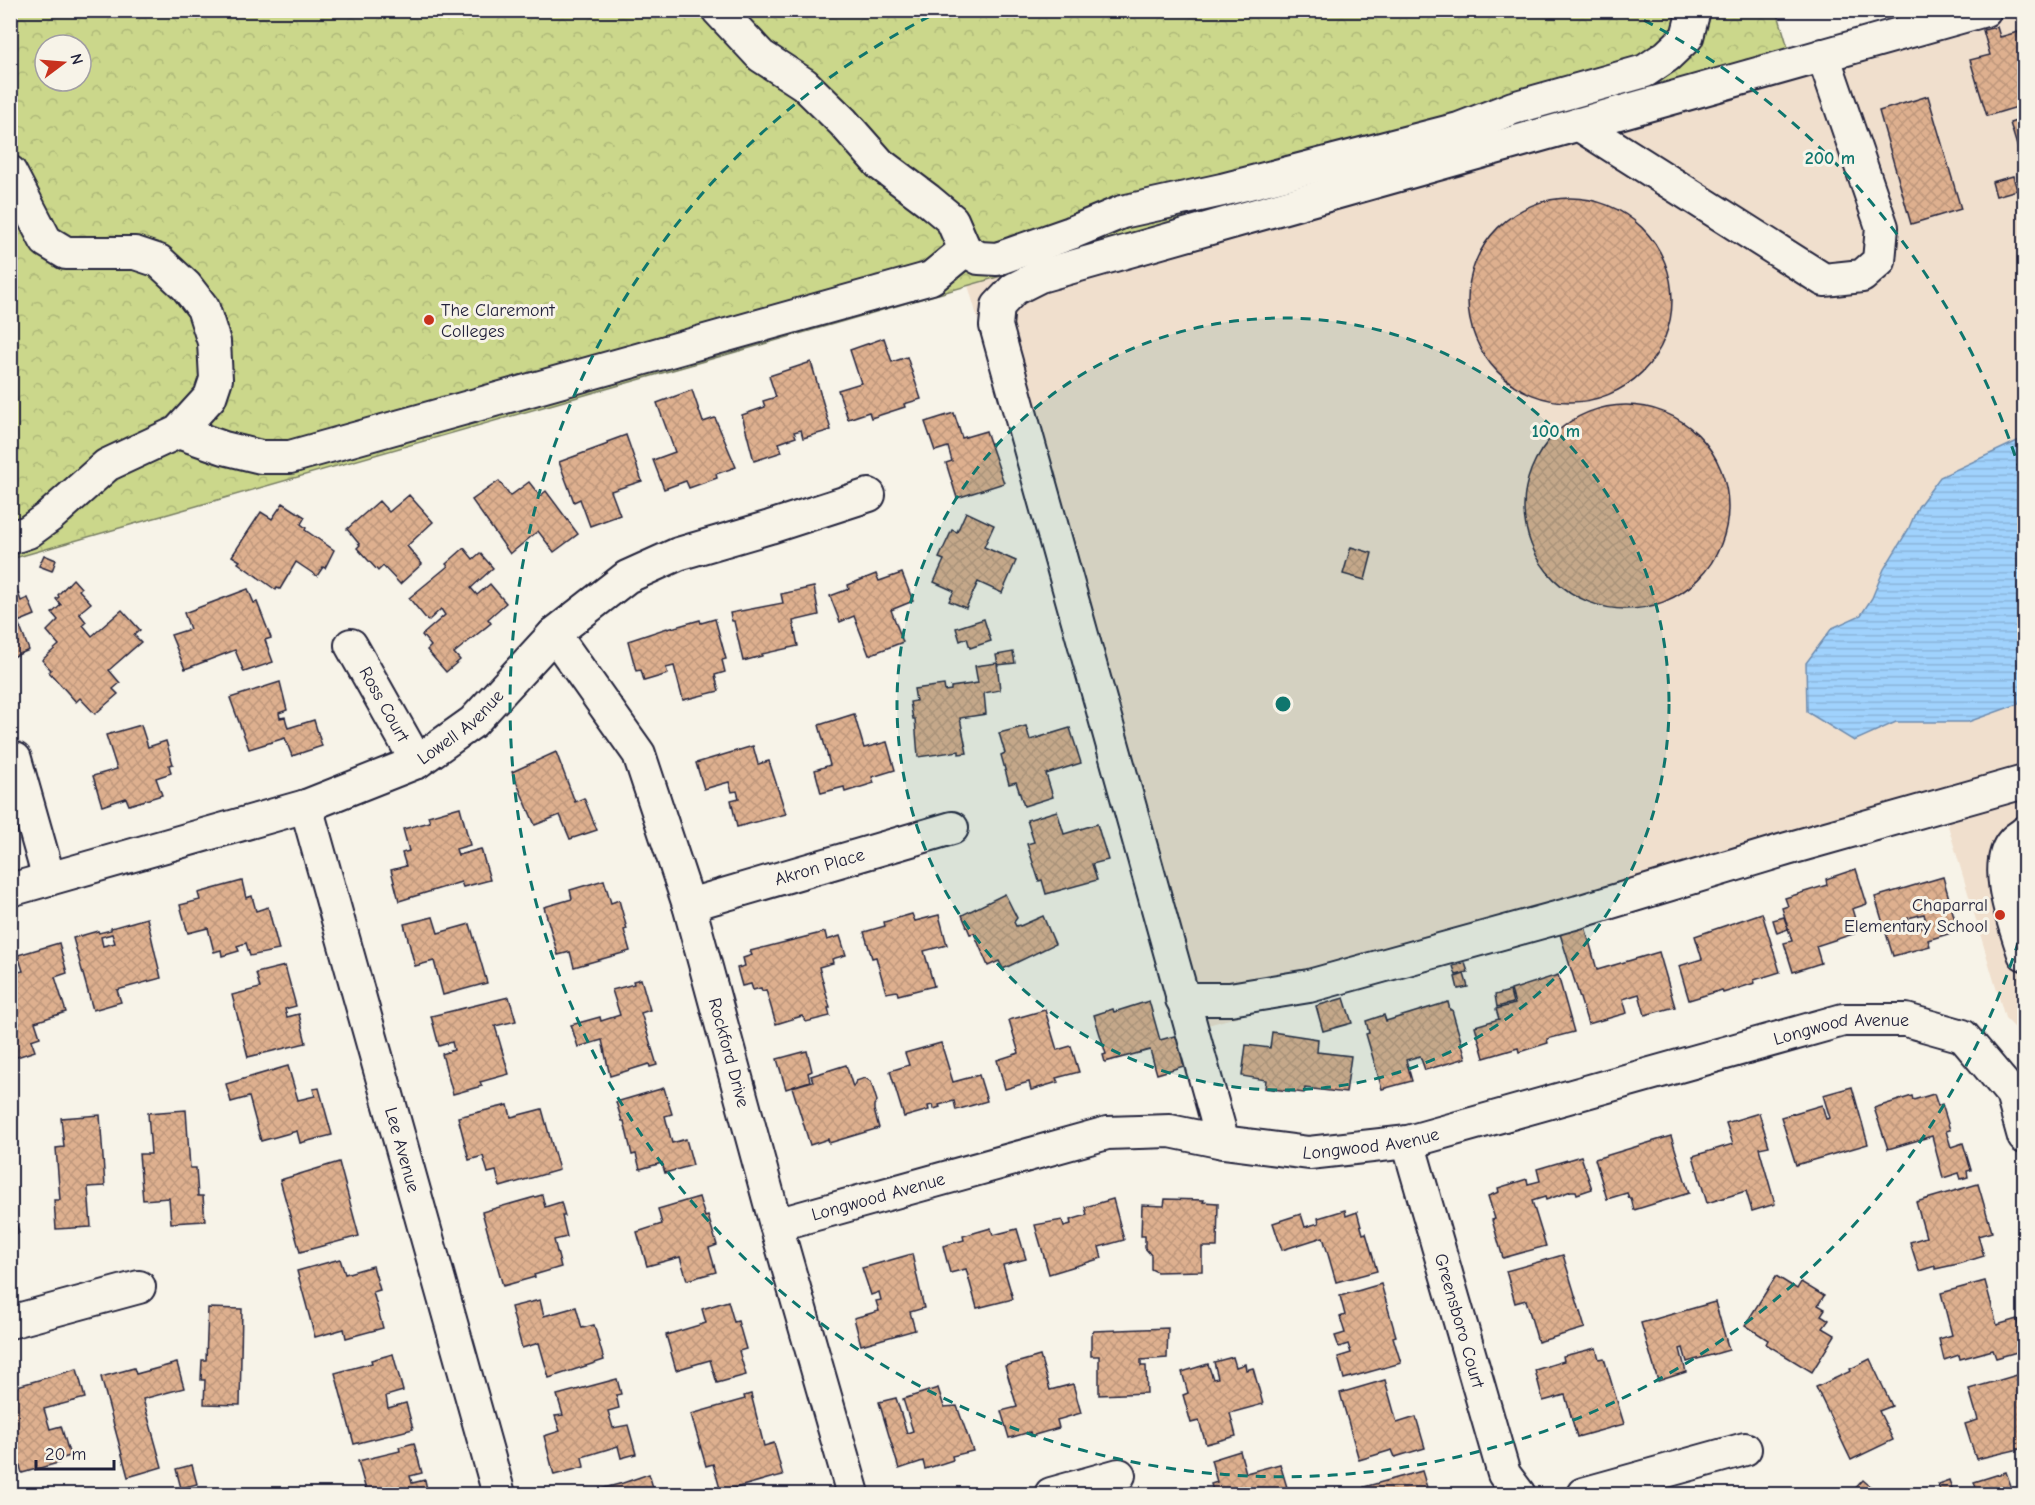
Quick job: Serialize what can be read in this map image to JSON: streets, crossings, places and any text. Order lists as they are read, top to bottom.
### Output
{
  "streets": {
    "street": [
      "Ross Court",
      "Lowell Avenue",
      "Akron Place",
      "Longwood Avenue",
      "Rockford Drive",
      "Lee Avenue",
      "Greensboro Court"
    ]
  },
  "crossings": [
    ["Ross Court", "Lowell Avenue"],
    ["Lowell Avenue", "Rockford Drive"],
    ["Lowell Avenue", "Lee Avenue"],
    ["Akron Place", "Rockford Drive"],
    ["Longwood Avenue", "Rockford Drive"],
    ["Longwood Avenue", "Greensboro Court"]
  ],
  "places": ["The Claremont Colleges", "Chaparral Elementary School"],
  "scale_bar": "20 m",
  "north": "right",
  "rings": ["200 m", "100 m"]
}
